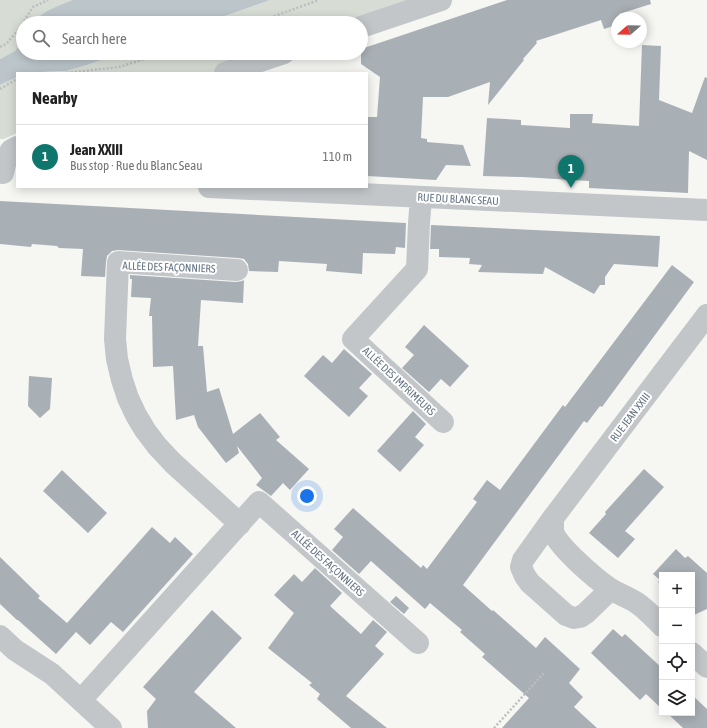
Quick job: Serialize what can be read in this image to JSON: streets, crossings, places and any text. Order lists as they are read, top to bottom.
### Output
{
  "streets": {
    "street": [
      "RUE DU BLANC SEAU",
      "ALLÉE DES FAÇONNIERS",
      "ALLÉE DES IMPRIMEURS",
      "RUE JEAN XXIII"
    ]
  },
  "crossings": [
    ["RUE DU BLANC SEAU", "ALLÉE DES IMPRIMEURS"]
  ],
  "north": "left",
  "page": {
    "search": "Search here",
    "heading": "Nearby",
    "list": [
      {
        "mark": "1",
        "name": "Jean XXIII",
        "note": "Bus stop · Rue du Blanc Seau",
        "value": "110 m"
      }
    ],
    "pins": "1",
    "map_buttons": ["+", "−"]
  }
}
